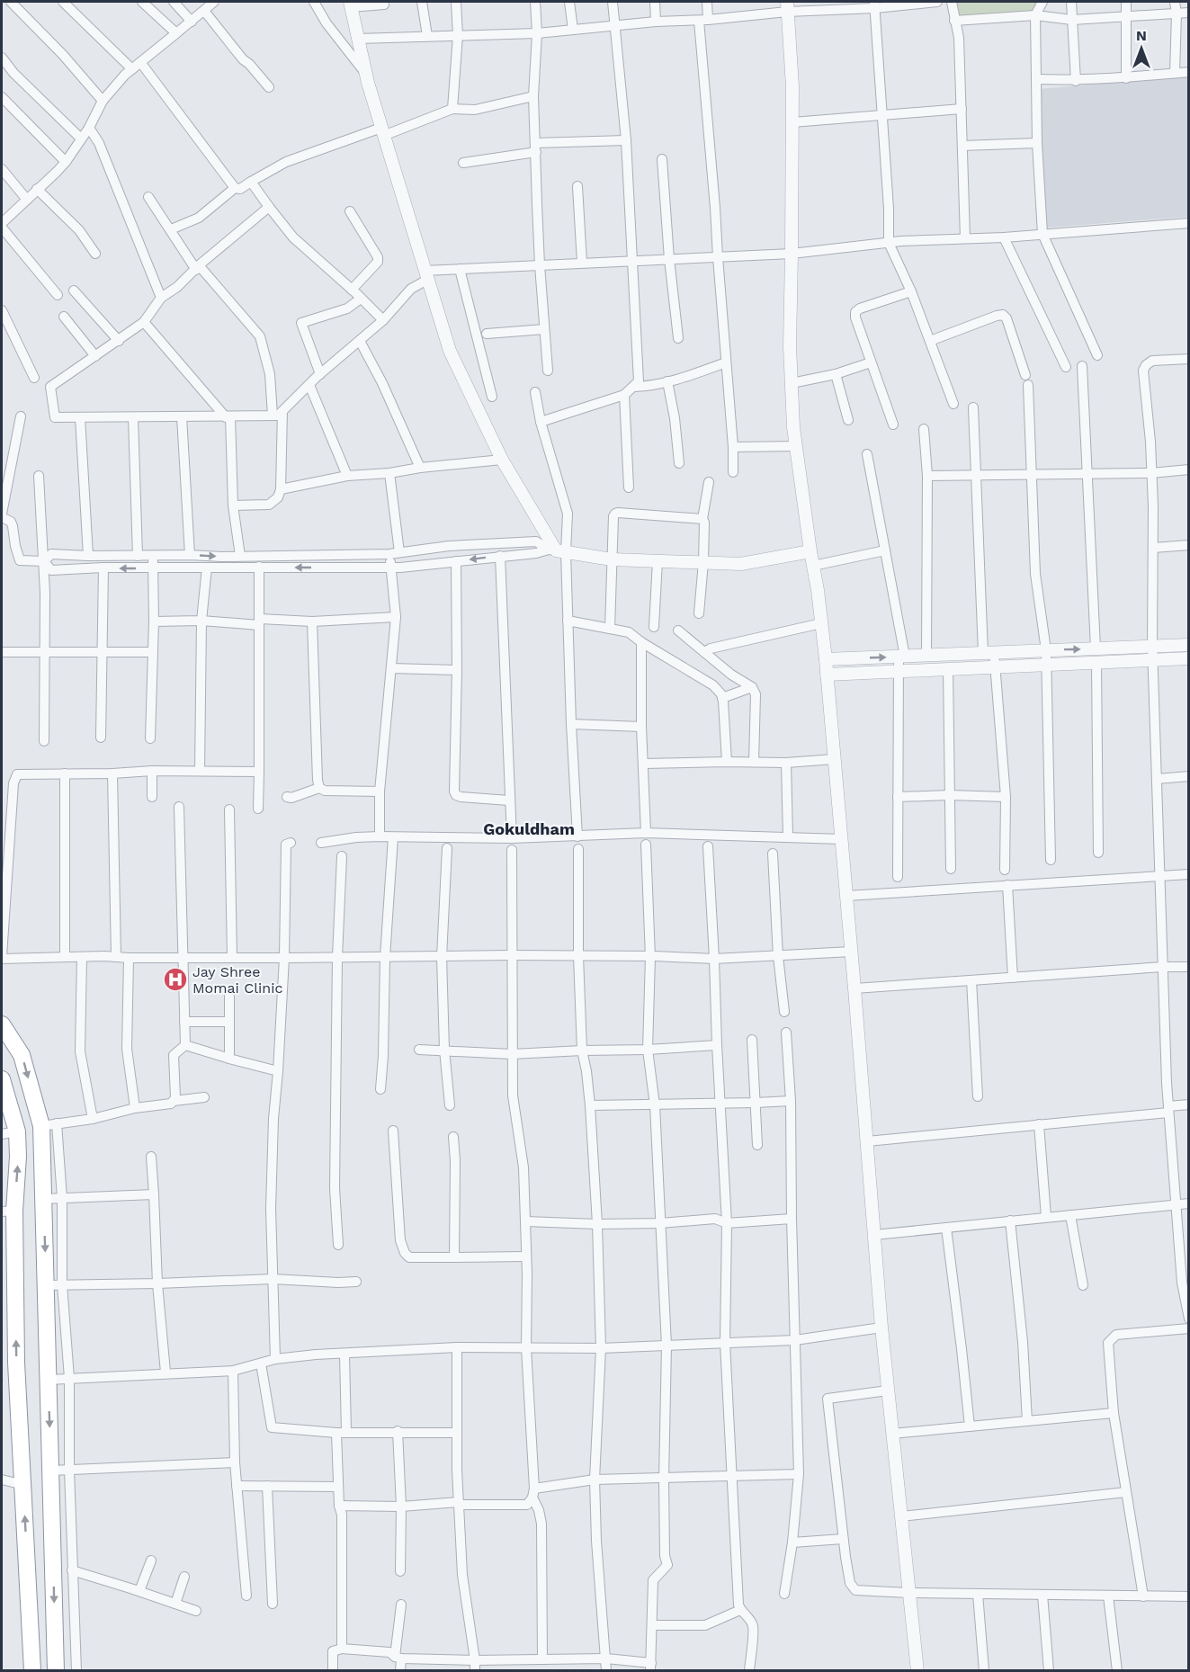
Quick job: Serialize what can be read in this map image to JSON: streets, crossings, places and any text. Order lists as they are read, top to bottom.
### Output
{
  "districts": ["Gokuldham"],
  "places": {
    "hospital": ["Jay Shree Momai Clinic"]
  },
  "north": "top"
}
